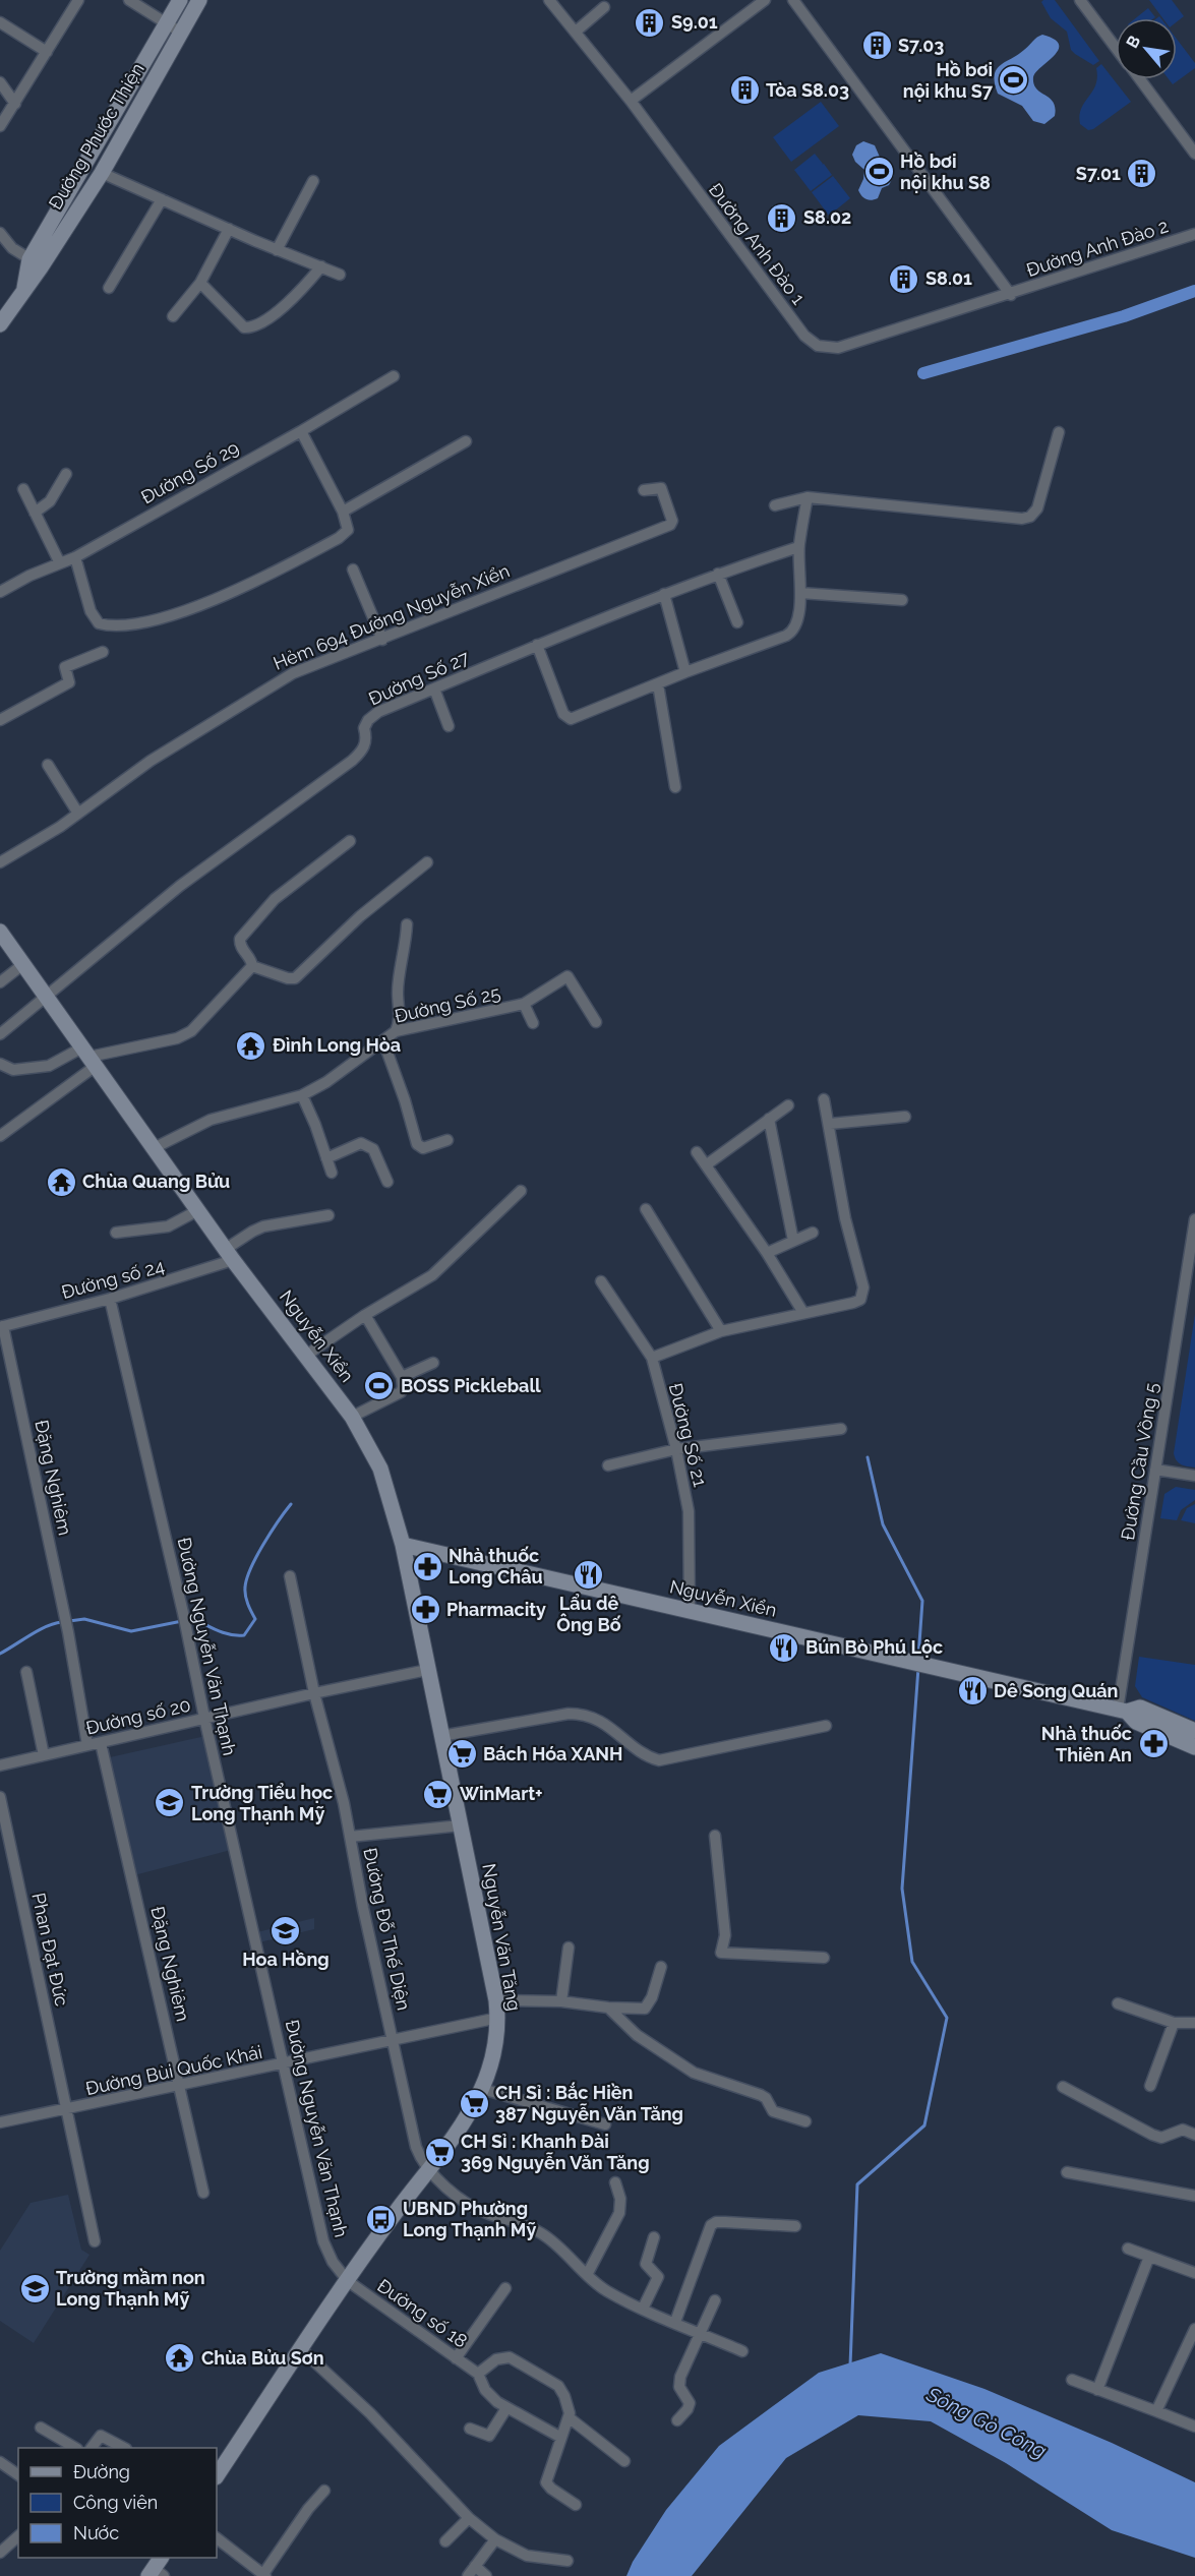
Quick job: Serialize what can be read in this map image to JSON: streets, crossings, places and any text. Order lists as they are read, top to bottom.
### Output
{
  "streets": {
    "main road": ["Đường Phước Thiện", "Nguyễn Xiển", "Nguyễn Văn Tăng"],
    "street": [
      "Đường Anh Đào 1",
      "Đường Anh Đào 2",
      "Đường Số 29",
      "Hẻm 694 Đường Nguyễn Xiển",
      "Đường Số 27",
      "Đường Số 25",
      "Đường số 24",
      "Đường Số 21",
      "Đường Cầu Vồng 5",
      "Đặng Nghiêm",
      "Đường Nguyễn Văn Thạnh",
      "Đường số 20",
      "Đường Đỗ Thế Diện",
      "Phan Đạt Đức",
      "Đường Bùi Quốc Khái",
      "Đường số 18"
    ]
  },
  "crossings": [
    ["Đường Anh Đào 1", "Đường Anh Đào 2"],
    ["Đường Số 27", "Nguyễn Xiển"],
    ["Đường Số 25", "Nguyễn Xiển"],
    ["Đường số 24", "Nguyễn Xiển"],
    ["Đường số 24", "Đặng Nghiêm"],
    ["Đường số 24", "Đường Nguyễn Văn Thạnh"],
    ["Nguyễn Xiển", "Đường Số 21"],
    ["Nguyễn Xiển", "Đường Cầu Vồng 5"],
    ["Nguyễn Xiển", "Nguyễn Văn Tăng"],
    ["Đặng Nghiêm", "Đường số 20"],
    ["Đặng Nghiêm", "Đường Bùi Quốc Khái"],
    ["Đường Nguyễn Văn Thạnh", "Đường số 20"],
    ["Đường Nguyễn Văn Thạnh", "Nguyễn Văn Tăng"],
    ["Đường Nguyễn Văn Thạnh", "Đường Bùi Quốc Khái"],
    ["Đường Nguyễn Văn Thạnh", "Đường số 18"],
    ["Đường số 20", "Đường Đỗ Thế Diện"],
    ["Đường số 20", "Nguyễn Văn Tăng"],
    ["Đường Đỗ Thế Diện", "Nguyễn Văn Tăng"],
    ["Đường Đỗ Thế Diện", "Đường Bùi Quốc Khái"],
    ["Nguyễn Văn Tăng", "Đường Bùi Quốc Khái"],
    ["Nguyễn Văn Tăng", "Đường số 18"],
    ["Phan Đạt Đức", "Đường Bùi Quốc Khái"]
  ],
  "water": ["Sông Gò Công"],
  "places": {
    "building": [
      "S9.01",
      "S7.03",
      "Tòa S8.03",
      "S7.01",
      "S8.02",
      "S8.01"
    ],
    "sports": ["Hồ bơi nội khu S7", "Hồ bơi nội khu S8", "BOSS Pickleball"],
    "temple": ["Đình Long Hòa", "Chùa Quang Bửu", "Chùa Bửu Sơn"],
    "pharmacy": ["Nhà thuốc Long Châu", "Pharmacity", "Nhà thuốc Thiên An"],
    "restaurant": ["Lẩu dê Ông Bố", "Bún Bò Phú Lộc", "Dê Song Quán"],
    "supermarket": [
      "Bách Hóa XANH",
      "WinMart+",
      "CH Sỉ : Bắc Hiền 387 Nguyễn Văn Tăng",
      "CH Sỉ : Khanh Đài 369 Nguyễn Văn Tăng"
    ],
    "school or university": ["Trường Tiểu học Long Thạnh Mỹ", "Hoa Hồng", "Trường mầm non Long Thạnh Mỹ"],
    "bus stop": ["UBND Phường Long Thạnh Mỹ"]
  },
  "legend": ["Đường", "Công viên", "Nước"],
  "north": "top left"
}
